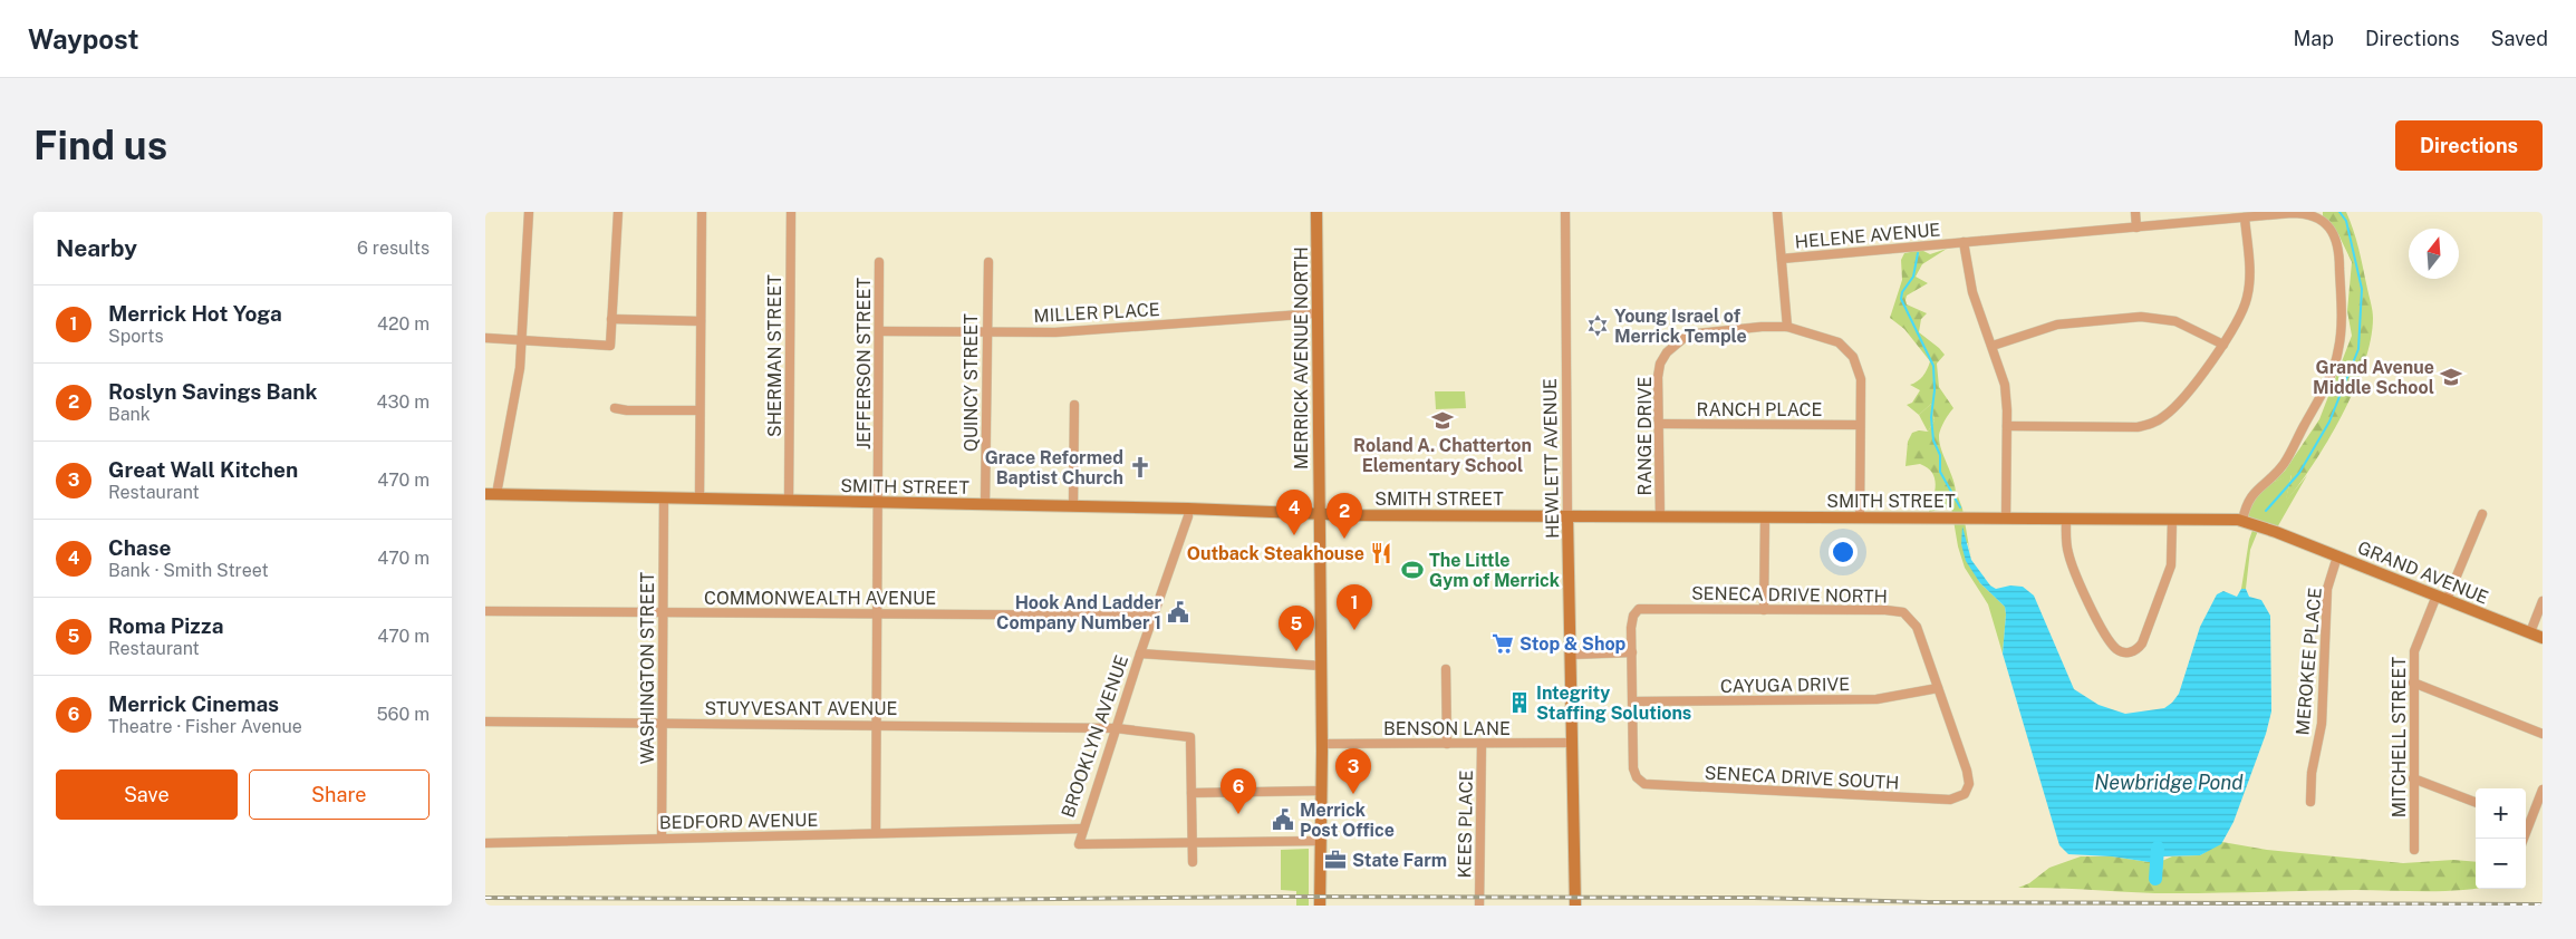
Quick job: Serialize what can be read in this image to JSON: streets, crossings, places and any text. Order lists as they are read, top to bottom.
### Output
{
  "streets": {
    "street": [
      "HELENE AVENUE",
      "MILLER PLACE",
      "SHERMAN STREET",
      "MERRICK AVENUE NORTH",
      "JEFFERSON STREET",
      "QUINCY STREET",
      "RANCH PLACE",
      "RANGE DRIVE",
      "HEWLETT AVENUE",
      "SMITH STREET",
      "GRAND AVENUE",
      "SENECA DRIVE NORTH",
      "COMMONWEALTH AVENUE",
      "MEROKEE PLACE",
      "WASHINGTON STREET",
      "CAYUGA DRIVE",
      "STUYVESANT AVENUE",
      "BENSON LANE",
      "BROOKLYN AVENUE",
      "MITCHELL STREET",
      "SENECA DRIVE SOUTH",
      "BEDFORD AVENUE",
      "KEES PLACE"
    ]
  },
  "crossings": [
    ["HELENE AVENUE", "SMITH STREET"],
    ["MILLER PLACE", "MERRICK AVENUE NORTH"],
    ["MILLER PLACE", "JEFFERSON STREET"],
    ["MILLER PLACE", "QUINCY STREET"],
    ["SHERMAN STREET", "SMITH STREET"],
    ["MERRICK AVENUE NORTH", "SMITH STREET"],
    ["MERRICK AVENUE NORTH", "BENSON LANE"],
    ["JEFFERSON STREET", "SMITH STREET"],
    ["JEFFERSON STREET", "COMMONWEALTH AVENUE"],
    ["JEFFERSON STREET", "STUYVESANT AVENUE"],
    ["JEFFERSON STREET", "BEDFORD AVENUE"],
    ["QUINCY STREET", "SMITH STREET"],
    ["RANCH PLACE", "RANGE DRIVE"],
    ["RANGE DRIVE", "SMITH STREET"],
    ["HEWLETT AVENUE", "SMITH STREET"],
    ["HEWLETT AVENUE", "BENSON LANE"],
    ["SMITH STREET", "GRAND AVENUE"],
    ["SMITH STREET", "WASHINGTON STREET"],
    ["SMITH STREET", "BROOKLYN AVENUE"],
    ["GRAND AVENUE", "MEROKEE PLACE"],
    ["GRAND AVENUE", "MITCHELL STREET"],
    ["SENECA DRIVE NORTH", "CAYUGA DRIVE"],
    ["SENECA DRIVE NORTH", "SENECA DRIVE SOUTH"],
    ["COMMONWEALTH AVENUE", "WASHINGTON STREET"],
    ["COMMONWEALTH AVENUE", "BROOKLYN AVENUE"],
    ["WASHINGTON STREET", "STUYVESANT AVENUE"],
    ["WASHINGTON STREET", "BEDFORD AVENUE"],
    ["CAYUGA DRIVE", "SENECA DRIVE SOUTH"],
    ["STUYVESANT AVENUE", "BROOKLYN AVENUE"],
    ["BENSON LANE", "KEES PLACE"],
    ["BROOKLYN AVENUE", "BEDFORD AVENUE"]
  ],
  "water": ["Newbridge Pond"],
  "places": {
    "synagogue": ["Young Israel of Merrick Temple"],
    "school or university": ["Grand Avenue Middle School", "Roland A. Chatterton Elementary School"],
    "church": ["Grace Reformed Baptist Church"],
    "restaurant": ["Outback Steakhouse"],
    "sports": ["The Little Gym of Merrick"],
    "public building": ["Hook And Ladder Company Number 1", "Merrick Post Office"],
    "supermarket": ["Stop & Shop"],
    "building": ["Integrity Staffing Solutions"],
    "office": ["State Farm"]
  },
  "north": "top",
  "page": {
    "header": "Waypost",
    "nav": ["Map", "Directions", "Saved"],
    "buttons": [
      "Directions",
      ["Save", "Share"]
    ],
    "title": "Find us",
    "heading": ["Nearby", "6 results"],
    "list": [
      {
        "mark": "1",
        "name": "Merrick Hot Yoga",
        "note": "Sports",
        "value": "420 m"
      },
      {
        "mark": "2",
        "name": "Roslyn Savings Bank",
        "note": "Bank",
        "value": "430 m"
      },
      {
        "mark": "3",
        "name": "Great Wall Kitchen",
        "note": "Restaurant",
        "value": "470 m"
      },
      {
        "mark": "4",
        "name": "Chase",
        "note": "Bank · Smith Street",
        "value": "470 m"
      },
      {
        "mark": "5",
        "name": "Roma Pizza",
        "note": "Restaurant",
        "value": "470 m"
      },
      {
        "mark": "6",
        "name": "Merrick Cinemas",
        "note": "Theatre · Fisher Avenue",
        "value": "560 m"
      }
    ],
    "pins": [
      "4",
      "2",
      "1",
      "5",
      "3",
      "6"
    ],
    "map_buttons": ["+", "−"]
  }
}
